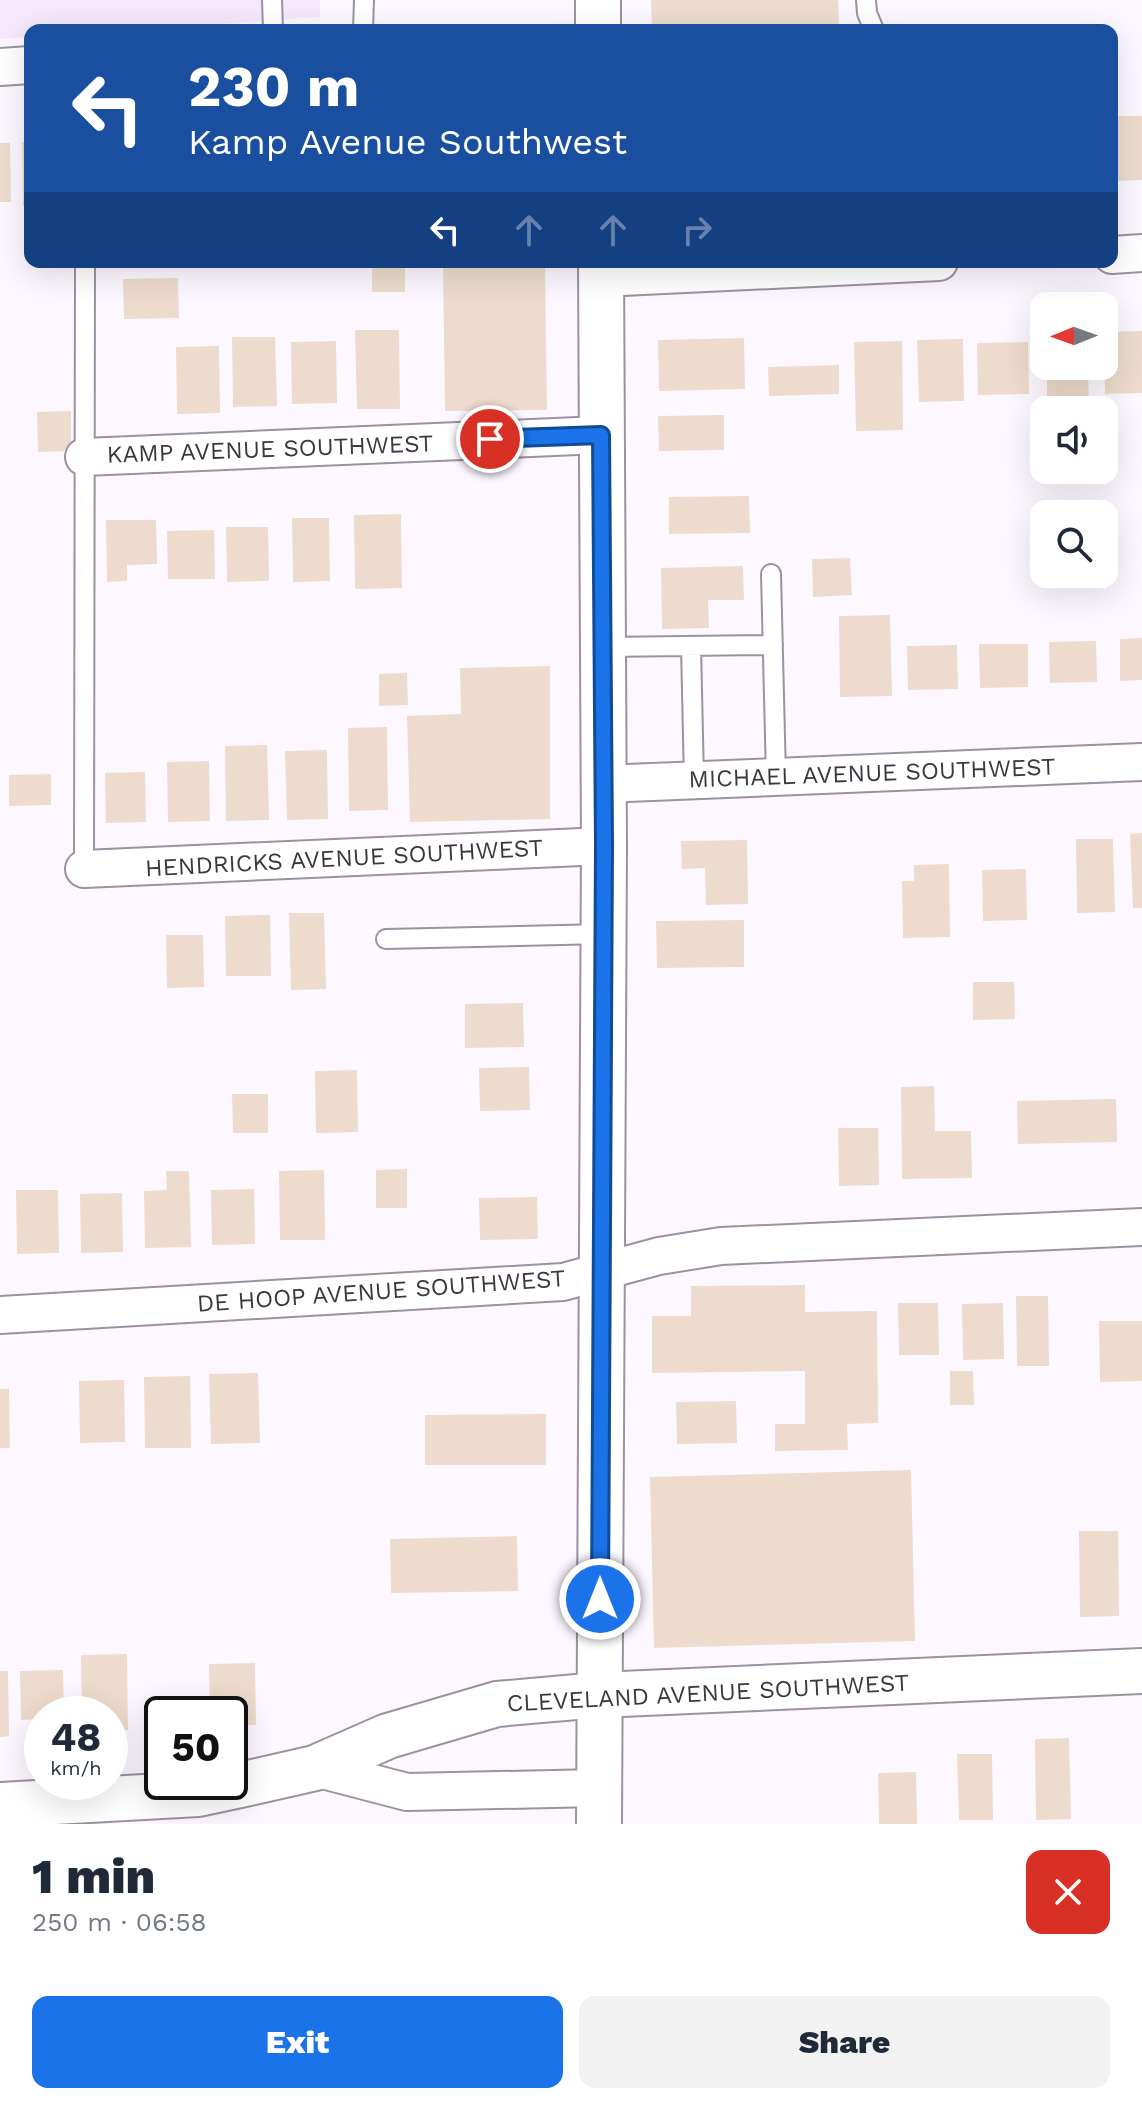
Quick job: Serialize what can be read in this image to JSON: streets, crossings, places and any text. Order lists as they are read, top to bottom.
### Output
{
  "streets": {
    "main road": ["CLEVELAND AVENUE SOUTHWEST"],
    "street": [
      "KAMP AVENUE SOUTHWEST",
      "MICHAEL AVENUE SOUTHWEST",
      "HENDRICKS AVENUE SOUTHWEST",
      "DE HOOP AVENUE SOUTHWEST"
    ]
  },
  "north": "left",
  "page": {
    "turn": ["230 m", "Kamp Avenue Southwest"],
    "speed": "48 km/h",
    "limit": "50",
    "heading": ["1 min", "250 m · 06:58"],
    "buttons": ["Exit", "Share"]
  }
}
